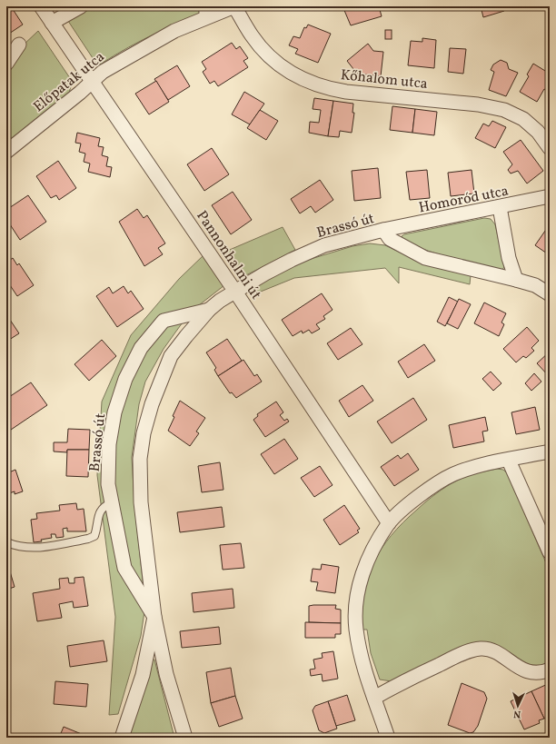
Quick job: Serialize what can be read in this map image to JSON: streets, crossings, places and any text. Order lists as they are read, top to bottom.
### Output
{
  "streets": {
    "street": [
      "Kőhalom utca",
      "Előpatak utca",
      "Homoród utca",
      "Brassó út",
      "Pannonhalmi út"
    ]
  },
  "crossings": [
    ["Kőhalom utca", "Előpatak utca"],
    ["Előpatak utca", "Pannonhalmi út"],
    ["Homoród utca", "Brassó út"],
    ["Brassó út", "Pannonhalmi út"]
  ],
  "north": "bottom"
}
